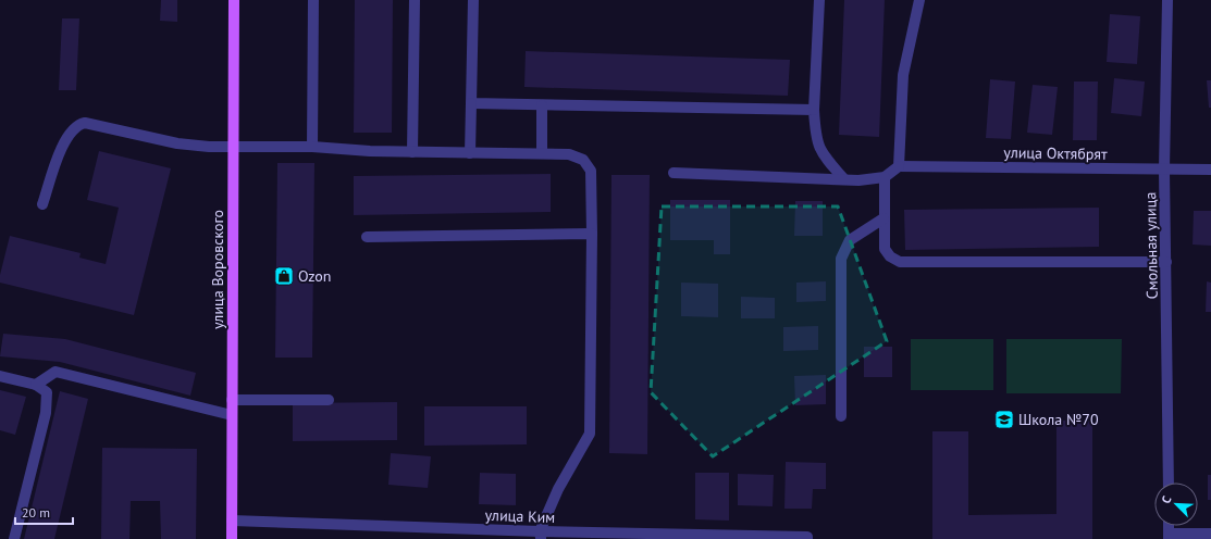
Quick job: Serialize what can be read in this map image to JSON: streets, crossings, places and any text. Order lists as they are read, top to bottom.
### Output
{
  "streets": {
    "main road": ["улица Воровского"],
    "street": ["улица Октябрят", "Смольная улица", "улица Ким"]
  },
  "crossings": [
    ["улица Октябрят", "Смольная улица"],
    ["улица Воровского", "улица Ким"]
  ],
  "places": {
    "shop": ["Ozon"],
    "school or university": ["Школа №70"]
  },
  "scale_bar": "20 m",
  "north": "top left"
}
